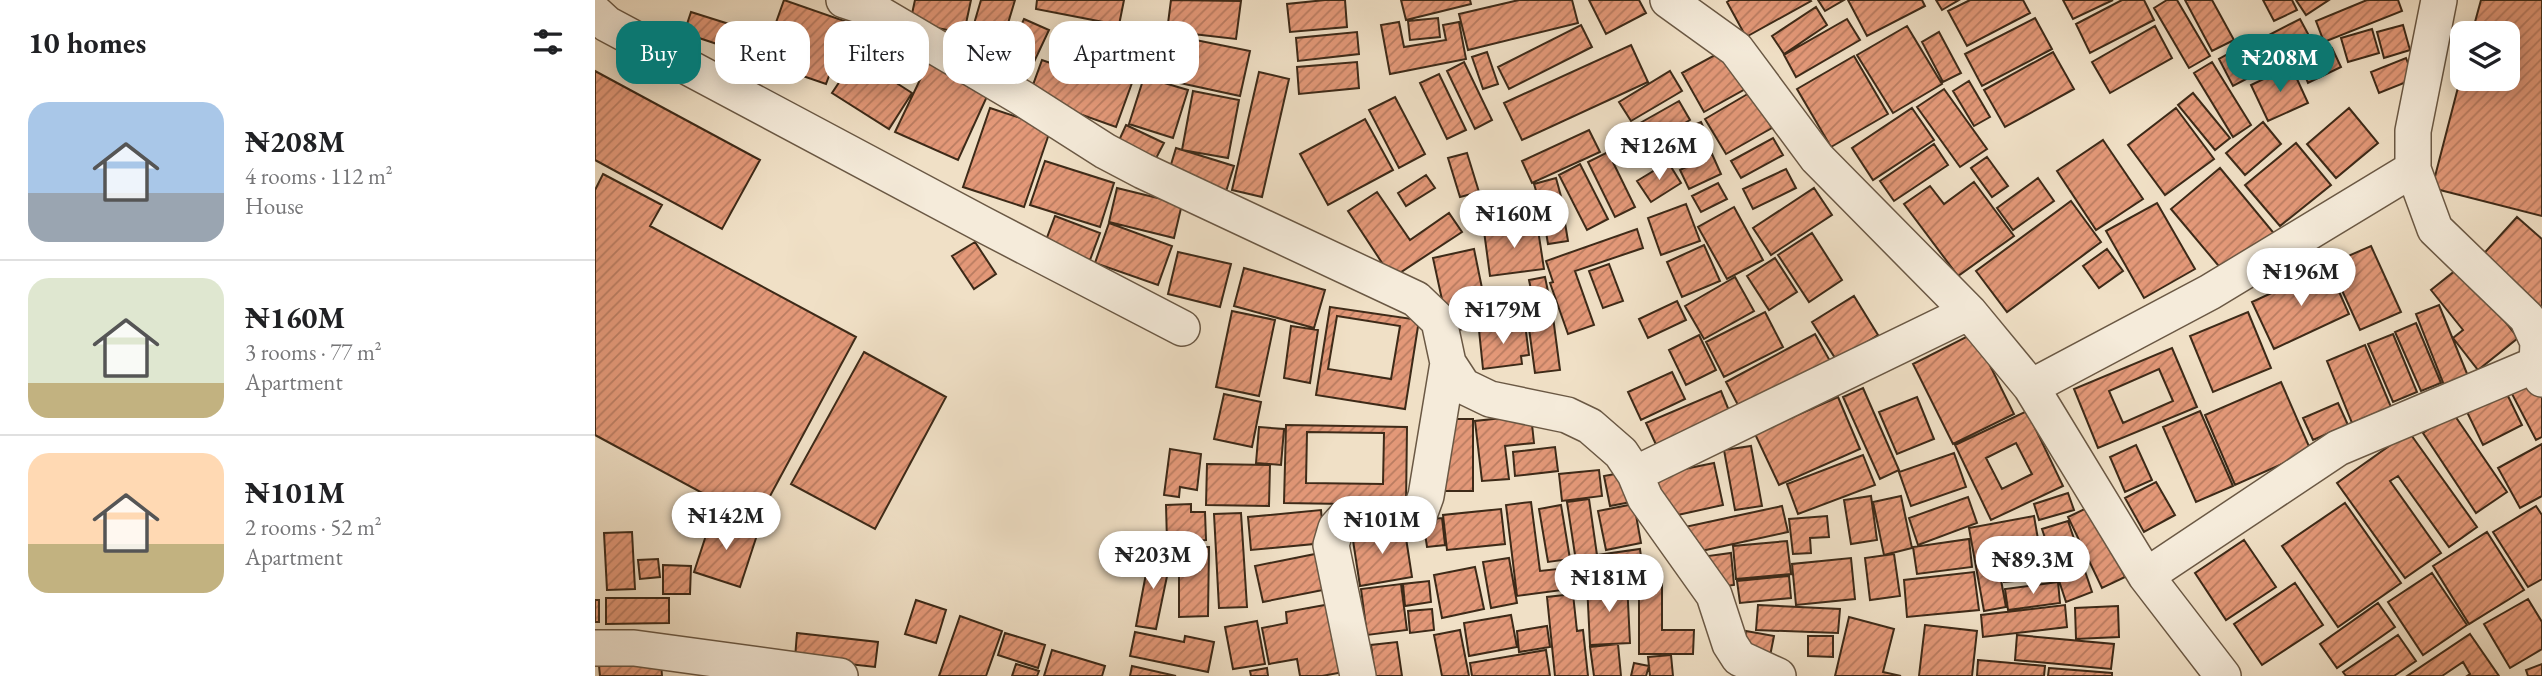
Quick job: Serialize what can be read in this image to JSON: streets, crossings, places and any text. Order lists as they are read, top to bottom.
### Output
{
  "page": {
    "heading": "10 homes",
    "chip": [
      "Buy",
      "Rent",
      "Filters",
      "New",
      "Apartment"
    ],
    "price": [
      "₦208M",
      "₦126M",
      "₦160M",
      "₦196M",
      "₦179M",
      "₦142M",
      "₦101M",
      "₦203M",
      "₦89.3M",
      "₦181M"
    ],
    "list": [
      {
        "name": "₦208M",
        "note": "4 rooms · 112 m² · House"
      },
      {
        "name": "₦160M",
        "note": "3 rooms · 77 m² · Apartment"
      },
      {
        "name": "₦101M",
        "note": "2 rooms · 52 m² · Apartment"
      }
    ]
  }
}
